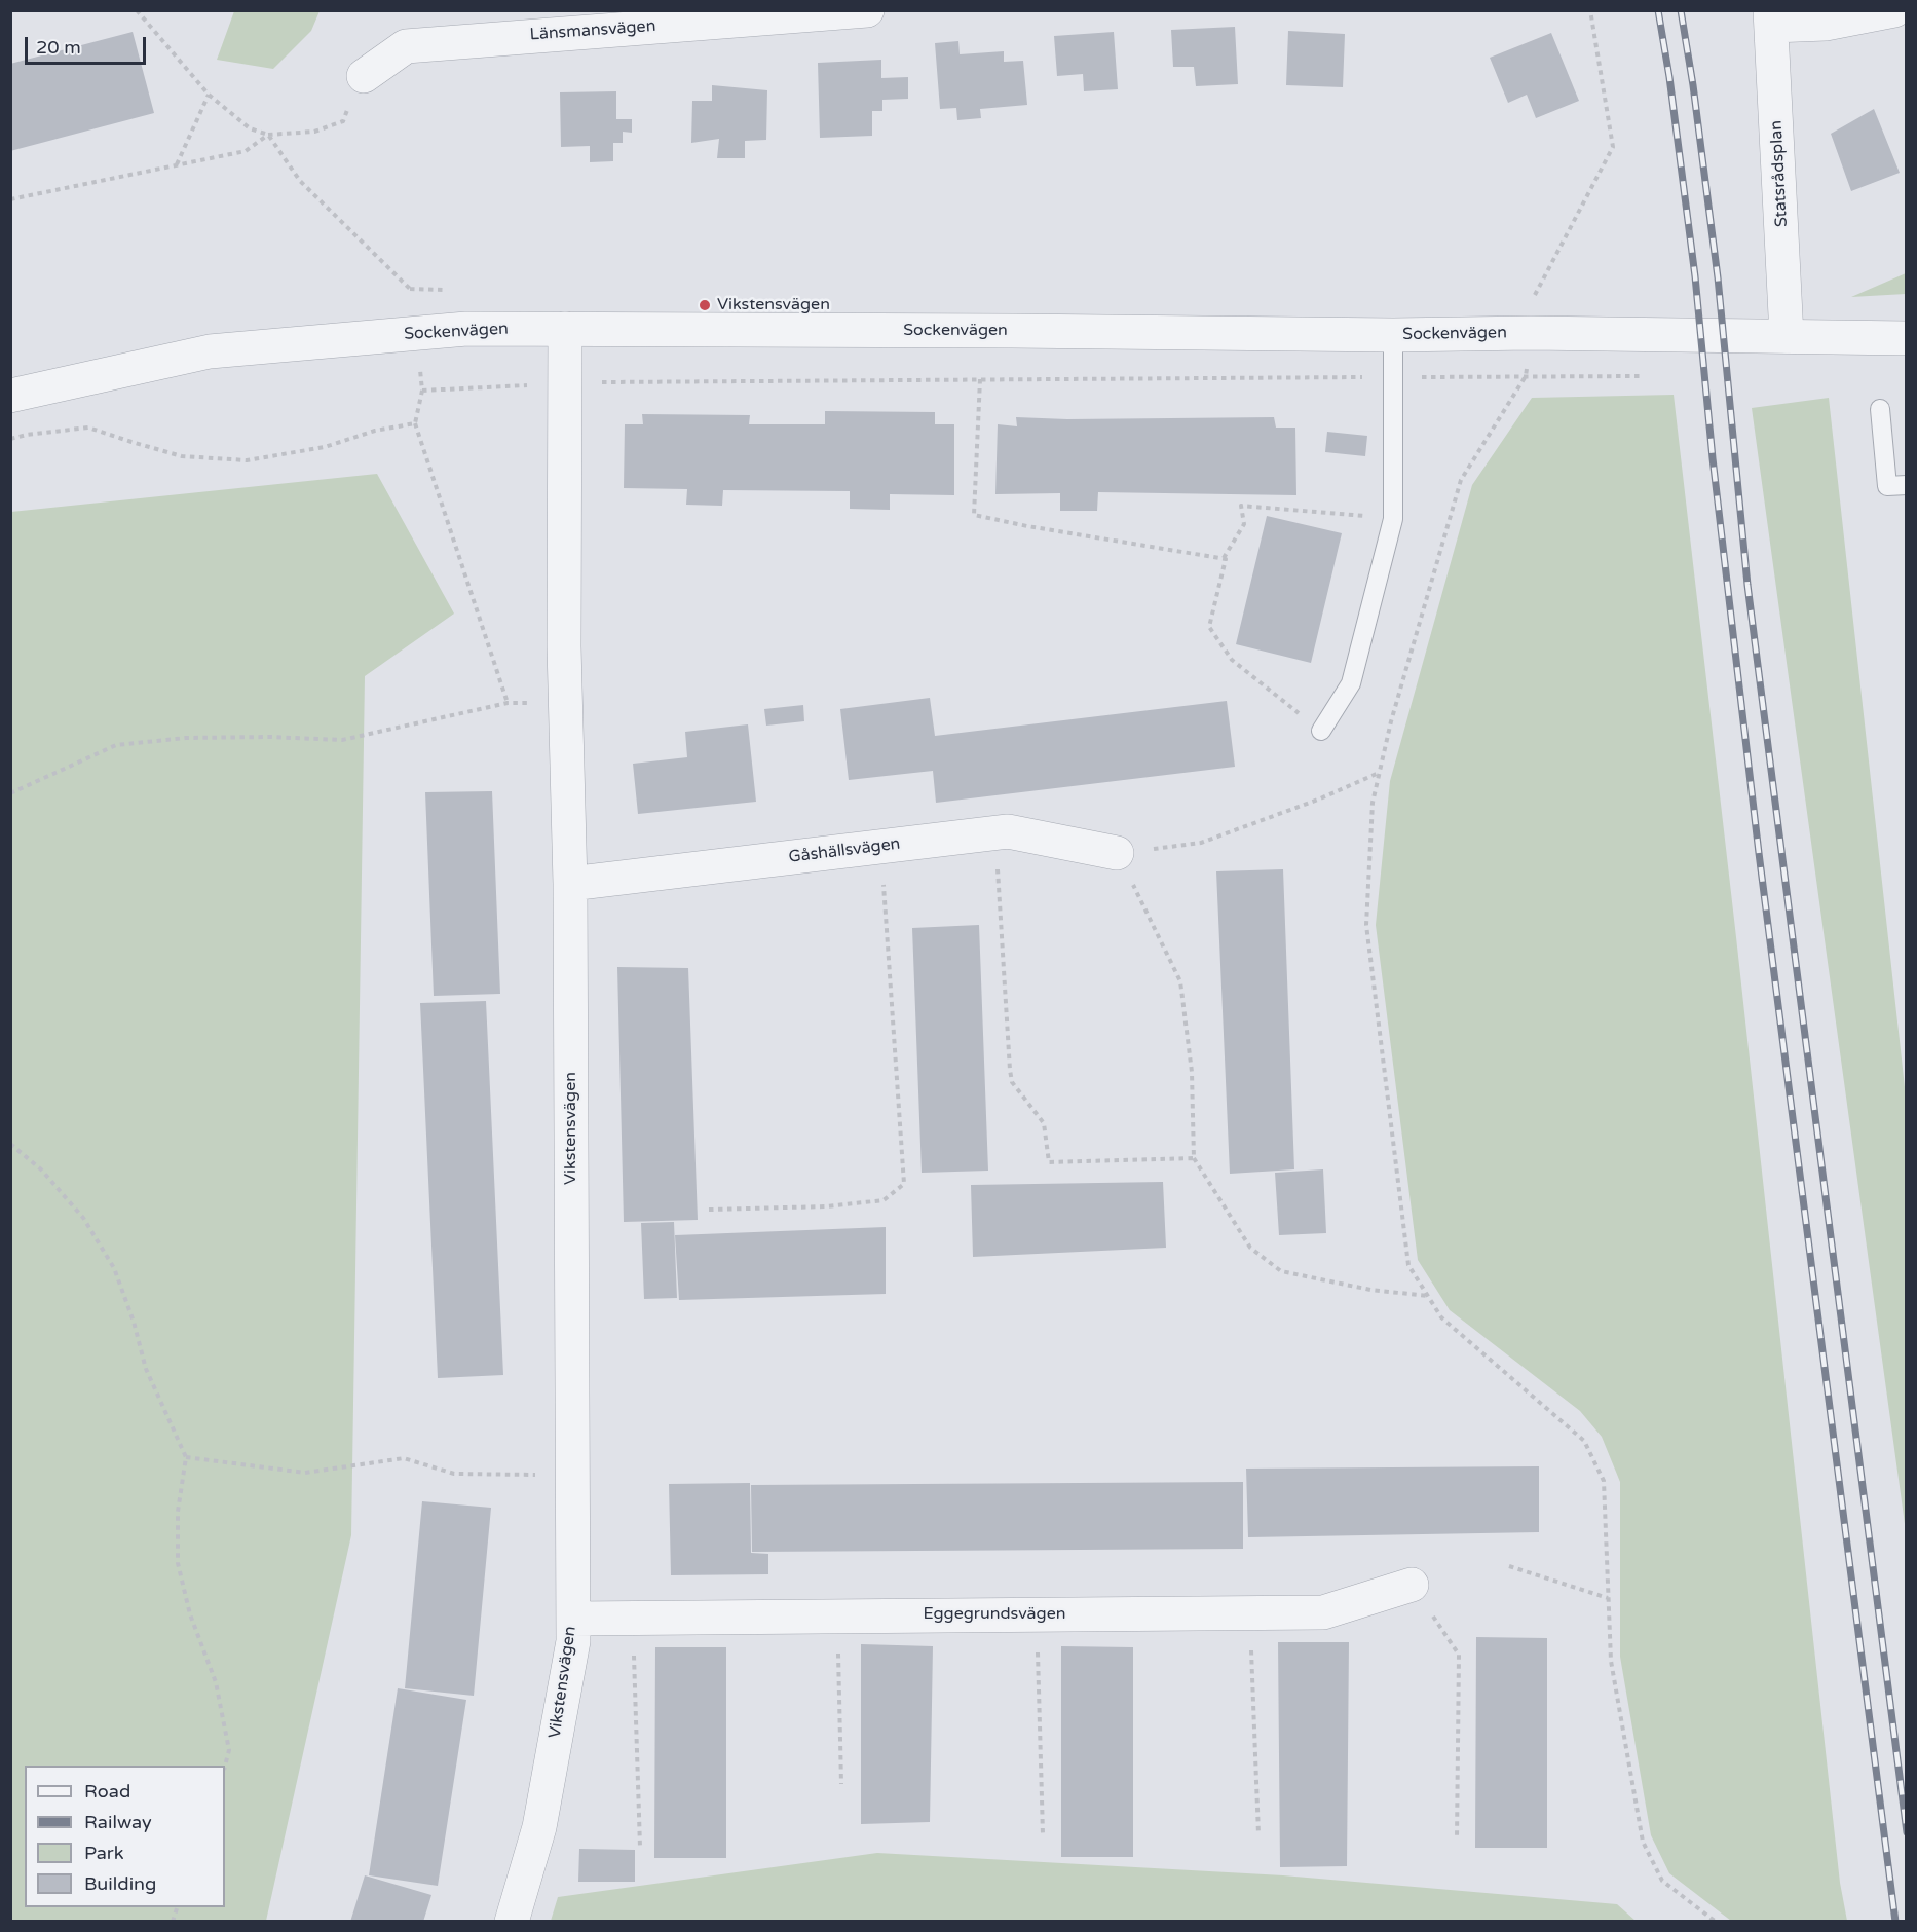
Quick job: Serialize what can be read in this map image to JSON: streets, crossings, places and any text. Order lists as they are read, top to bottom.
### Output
{
  "streets": {
    "street": [
      "Länsmansvägen",
      "Statsrådsplan",
      "Sockenvägen",
      "Gåshällsvägen",
      "Vikstensvägen",
      "Eggegrundsvägen"
    ]
  },
  "crossings": [
    ["Statsrådsplan", "Sockenvägen"],
    ["Sockenvägen", "Vikstensvägen"],
    ["Gåshällsvägen", "Vikstensvägen"],
    ["Vikstensvägen", "Eggegrundsvägen"]
  ],
  "places": ["Vikstensvägen"],
  "legend": [
    "Road",
    "Railway",
    "Park",
    "Building"
  ],
  "scale_bar": "20 m"
}
